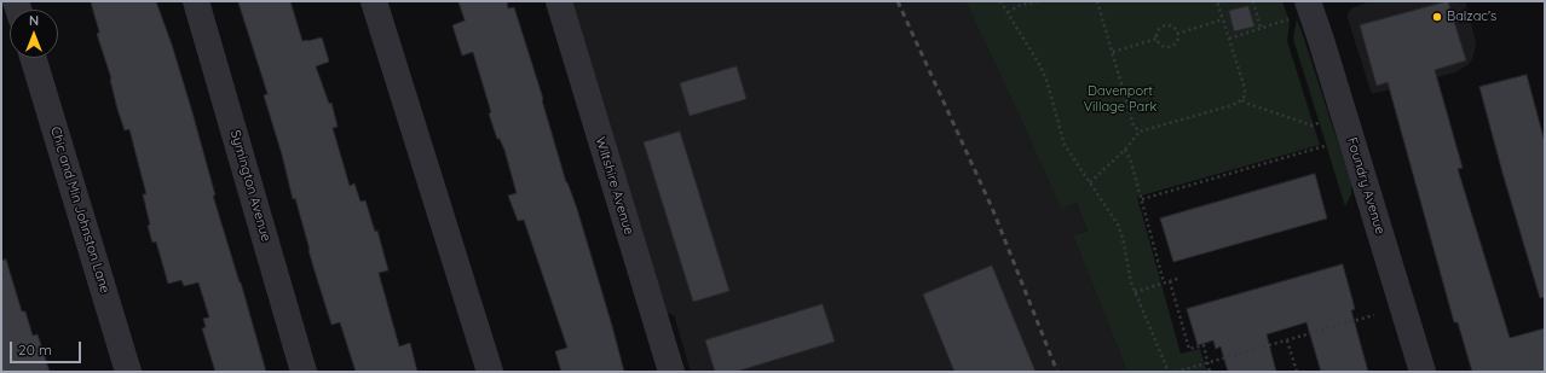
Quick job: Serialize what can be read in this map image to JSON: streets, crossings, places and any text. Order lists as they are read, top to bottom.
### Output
{
  "streets": {
    "street": [
      "Symington Avenue",
      "Wiltshire Avenue",
      "Foundry Avenue",
      "Chic and Min Johnston Lane"
    ]
  },
  "parks": ["Davenport Village Park"],
  "places": ["Balzac’s"],
  "scale_bar": "20 m",
  "north": "top"
}
